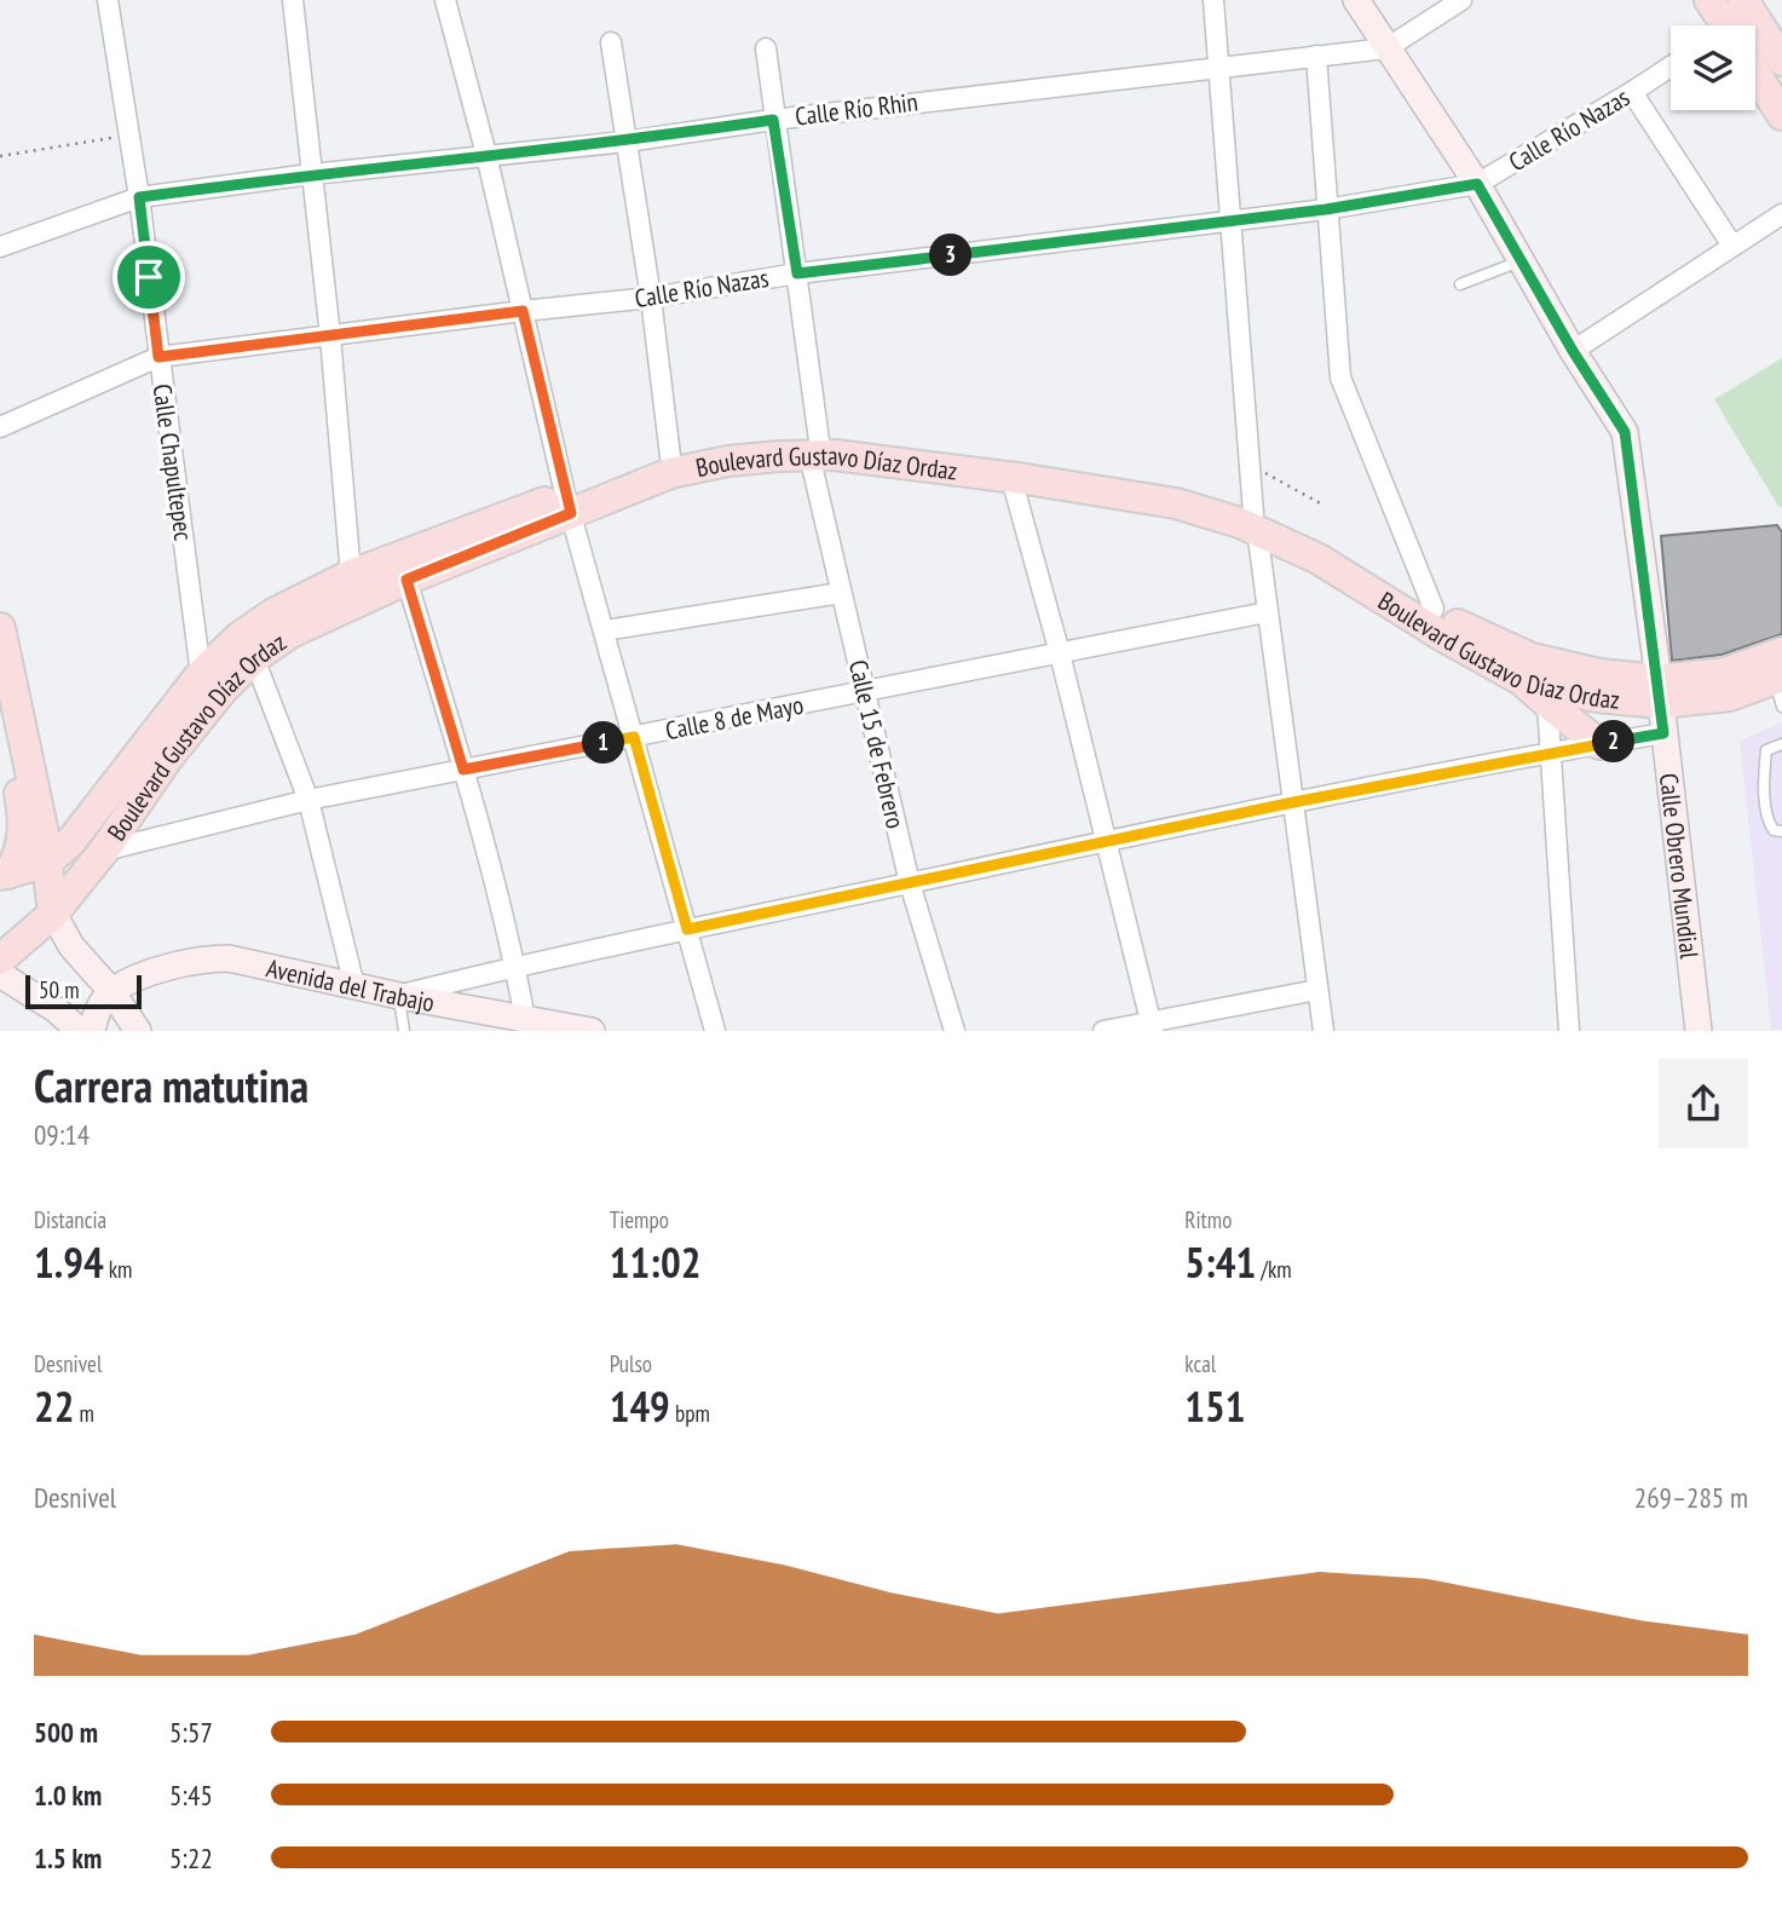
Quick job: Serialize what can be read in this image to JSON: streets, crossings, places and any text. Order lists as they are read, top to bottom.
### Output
{
  "streets": {
    "main road": ["Boulevard Gustavo Díaz Ordaz"],
    "street": [
      "Calle Río Rhin",
      "Calle Río Nazas",
      "Calle Chapultepec",
      "Calle 8 de Mayo",
      "Calle 15 de Febrero",
      "Calle Obrero Mundial",
      "Avenida del Trabajo"
    ]
  },
  "crossings": [
    ["Calle Río Rhin", "Calle Chapultepec"],
    ["Calle Río Rhin", "Calle 15 de Febrero"],
    ["Calle Río Rhin", "Calle Obrero Mundial"],
    ["Calle Río Nazas", "Calle Chapultepec"],
    ["Calle Río Nazas", "Calle 15 de Febrero"],
    ["Calle Río Nazas", "Calle Obrero Mundial"],
    ["Calle Chapultepec", "Boulevard Gustavo Díaz Ordaz"],
    ["Boulevard Gustavo Díaz Ordaz", "Calle 8 de Mayo"],
    ["Boulevard Gustavo Díaz Ordaz", "Calle 15 de Febrero"],
    ["Boulevard Gustavo Díaz Ordaz", "Calle Obrero Mundial"],
    ["Calle 8 de Mayo", "Calle 15 de Febrero"]
  ],
  "scale_bar": "50 m",
  "page": {
    "pins": ["3", "2", "1"],
    "scale": "50 m",
    "heading": ["Carrera matutina", "09:14"],
    "stats": [
      ["Distancia", "1.94 km"],
      ["Tiempo", "11:02"],
      ["Ritmo", "5:41 /km"],
      ["Desnivel", "22 m"],
      ["Pulso", "149 bpm"],
      ["kcal", "151"]
    ],
    "chart": ["Desnivel", "269–285 m"],
    "list": [
      {
        "name": "500 m",
        "note": "5:57"
      },
      {
        "name": "1.0 km",
        "note": "5:45"
      },
      {
        "name": "1.5 km",
        "note": "5:22"
      }
    ]
  }
}
